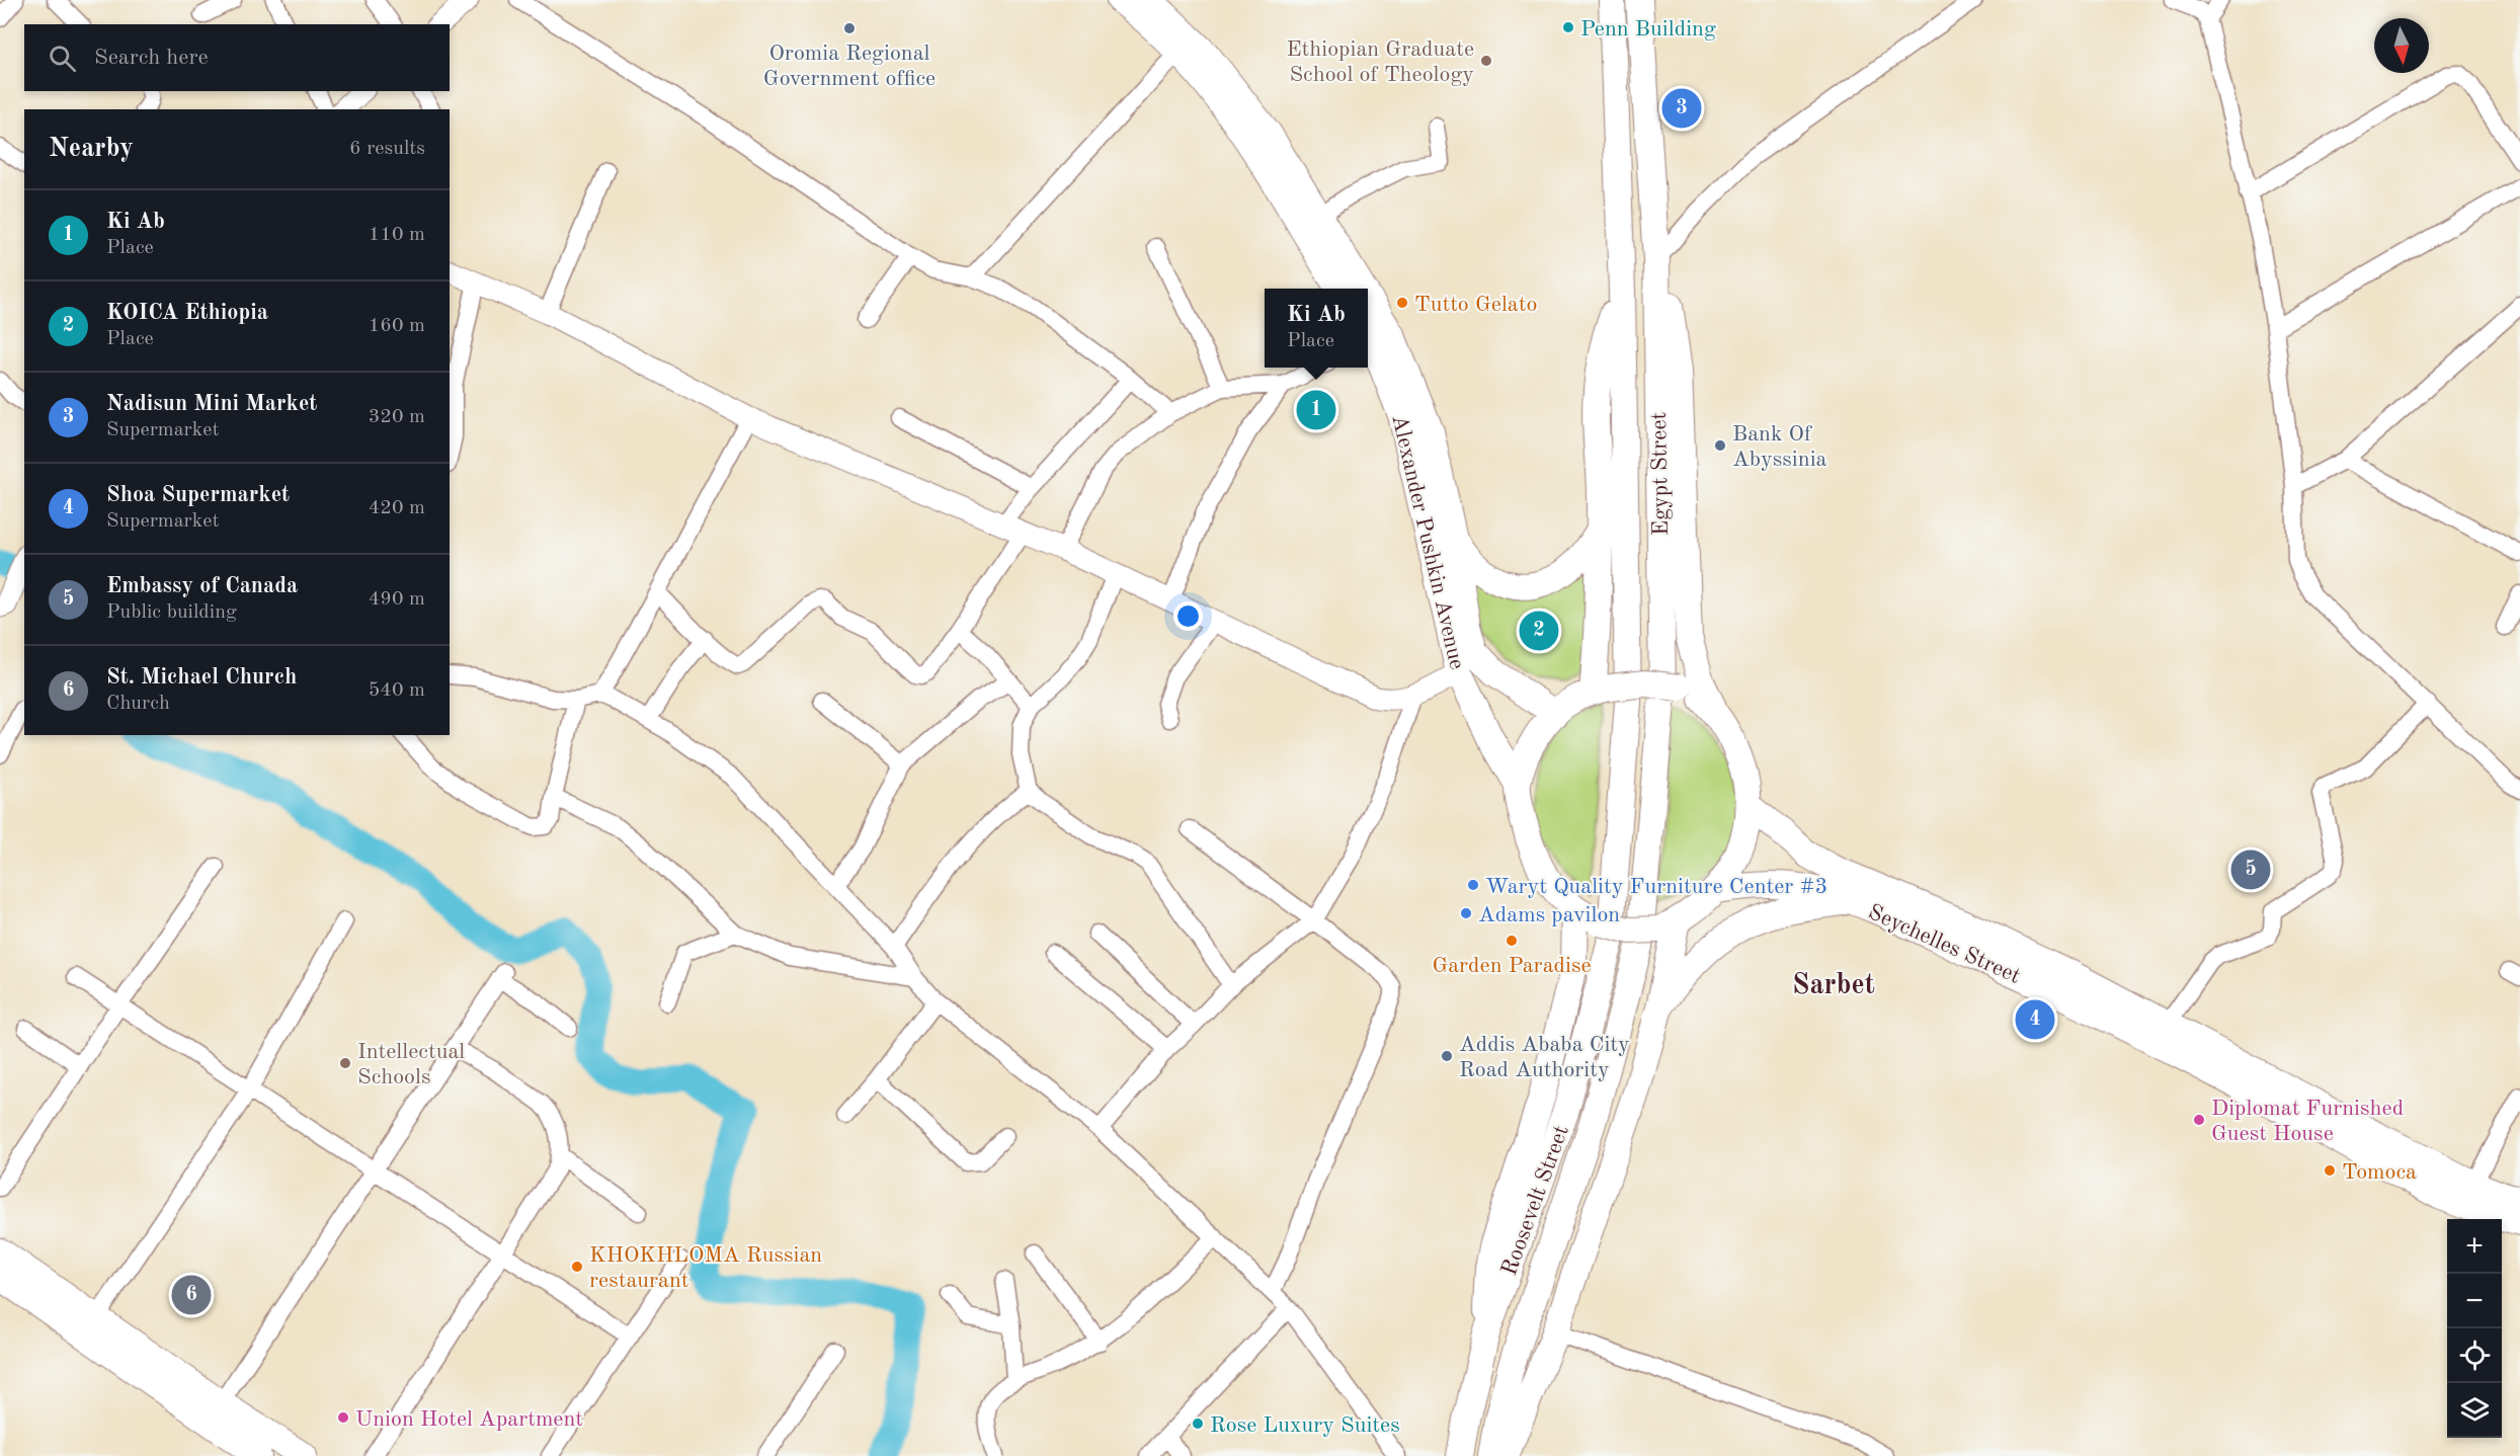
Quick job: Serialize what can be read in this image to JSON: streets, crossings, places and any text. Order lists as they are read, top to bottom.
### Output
{
  "streets": {
    "main road": [
      "Egypt Street",
      "Alexander Pushkin Avenue",
      "Seychelles Street",
      "Roosevelt Street"
    ]
  },
  "crossings": [
    ["Egypt Street", "Roosevelt Street"]
  ],
  "districts": ["Sarbet"],
  "places": [
    "Penn Building",
    "Oromia Regional Government office",
    "Ethiopian Graduate School of Theology",
    "Tutto Gelato",
    "Bank Of Abyssinia",
    "Waryt Quality Furniture Center #3",
    "Adams pavilon",
    "Garden Paradise",
    "Addis Ababa City Road Authority",
    "Intellectual Schools",
    "Diplomat Furnished Guest House",
    "Tomoca",
    "KHOKHLOMA Russian restaurant",
    "Union Hotel Apartment",
    "Rose Luxury Suites"
  ],
  "north": "bottom",
  "page": {
    "search": "Search here",
    "pins": [
      "3",
      "1",
      "2",
      "5",
      "4",
      "6"
    ],
    "heading": ["Nearby", "6 results"],
    "list": [
      {
        "mark": "1",
        "name": "Ki Ab",
        "note": "Place",
        "value": "110 m"
      },
      {
        "mark": "2",
        "name": "KOICA Ethiopia",
        "note": "Place",
        "value": "160 m"
      },
      {
        "mark": "3",
        "name": "Nadisun Mini Market",
        "note": "Supermarket",
        "value": "320 m"
      },
      {
        "mark": "4",
        "name": "Shoa Supermarket",
        "note": "Supermarket",
        "value": "420 m"
      },
      {
        "mark": "5",
        "name": "Embassy of Canada",
        "note": "Public building",
        "value": "490 m"
      },
      {
        "mark": "6",
        "name": "St. Michael Church",
        "note": "Church",
        "value": "540 m"
      }
    ],
    "popup": ["Ki Ab", "Place"],
    "map_buttons": ["+", "−"]
  }
}
